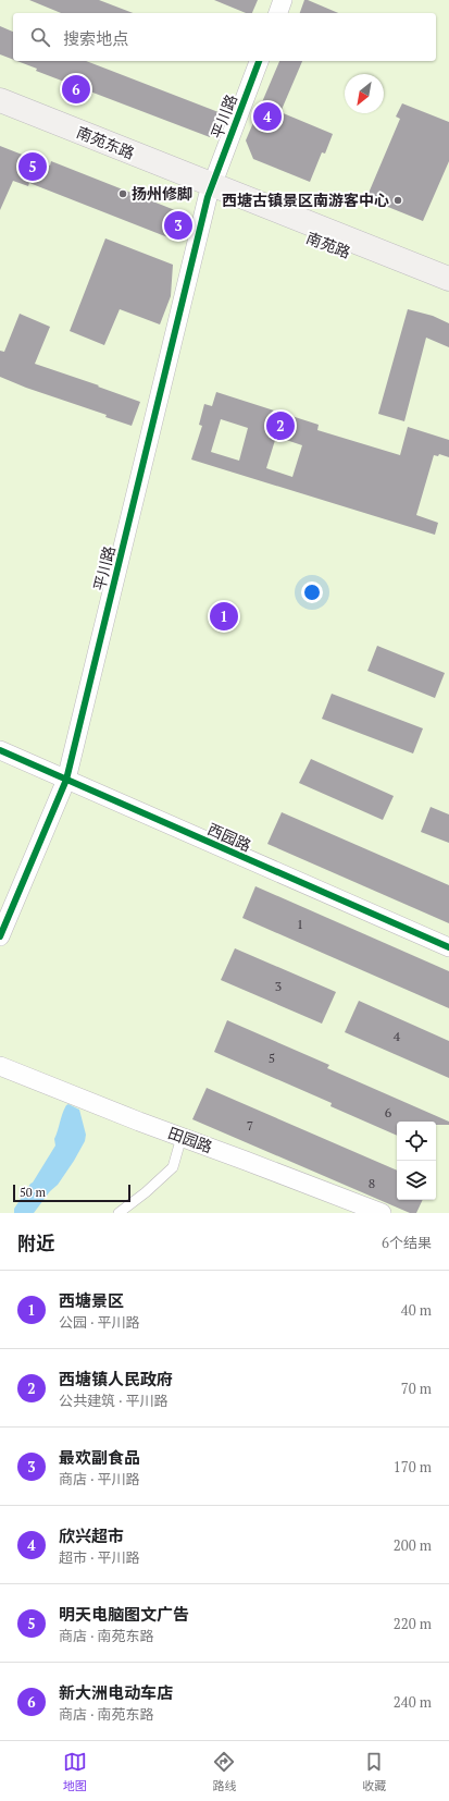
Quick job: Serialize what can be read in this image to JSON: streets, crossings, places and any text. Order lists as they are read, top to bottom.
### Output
{
  "streets": {
    "main road": ["南苑东路", "南苑路"],
    "street": ["平川路", "西园路", "田园路"]
  },
  "crossings": [
    ["平川路", "南苑东路"],
    ["平川路", "南苑路"],
    ["平川路", "西园路"],
    ["南苑东路", "南苑路"]
  ],
  "places": ["扬州修脚", "西塘古镇景区南游客中心"],
  "house_numbers": [
    "1",
    "3",
    "4",
    "5",
    "6",
    "7",
    "8"
  ],
  "scale_bar": "50 m",
  "north": "bottom left",
  "page": {
    "search": "搜索地点",
    "pins": [
      "6",
      "4",
      "5",
      "3",
      "2",
      "1"
    ],
    "scale": "50 m",
    "heading": ["附近", "6个结果"],
    "list": [
      {
        "mark": "1",
        "name": "西塘景区",
        "note": "公园 · 平川路",
        "value": "40 m"
      },
      {
        "mark": "2",
        "name": "西塘镇人民政府",
        "note": "公共建筑 · 平川路",
        "value": "70 m"
      },
      {
        "mark": "3",
        "name": "最欢副食品",
        "note": "商店 · 平川路",
        "value": "170 m"
      },
      {
        "mark": "4",
        "name": "欣兴超市",
        "note": "超市 · 平川路",
        "value": "200 m"
      },
      {
        "mark": "5",
        "name": "明天电脑图文广告",
        "note": "商店 · 南苑东路",
        "value": "220 m"
      },
      {
        "mark": "6",
        "name": "新大洲电动车店",
        "note": "商店 · 南苑东路",
        "value": "240 m"
      }
    ],
    "nav": ["地图", "路线", "收藏"]
  }
}
